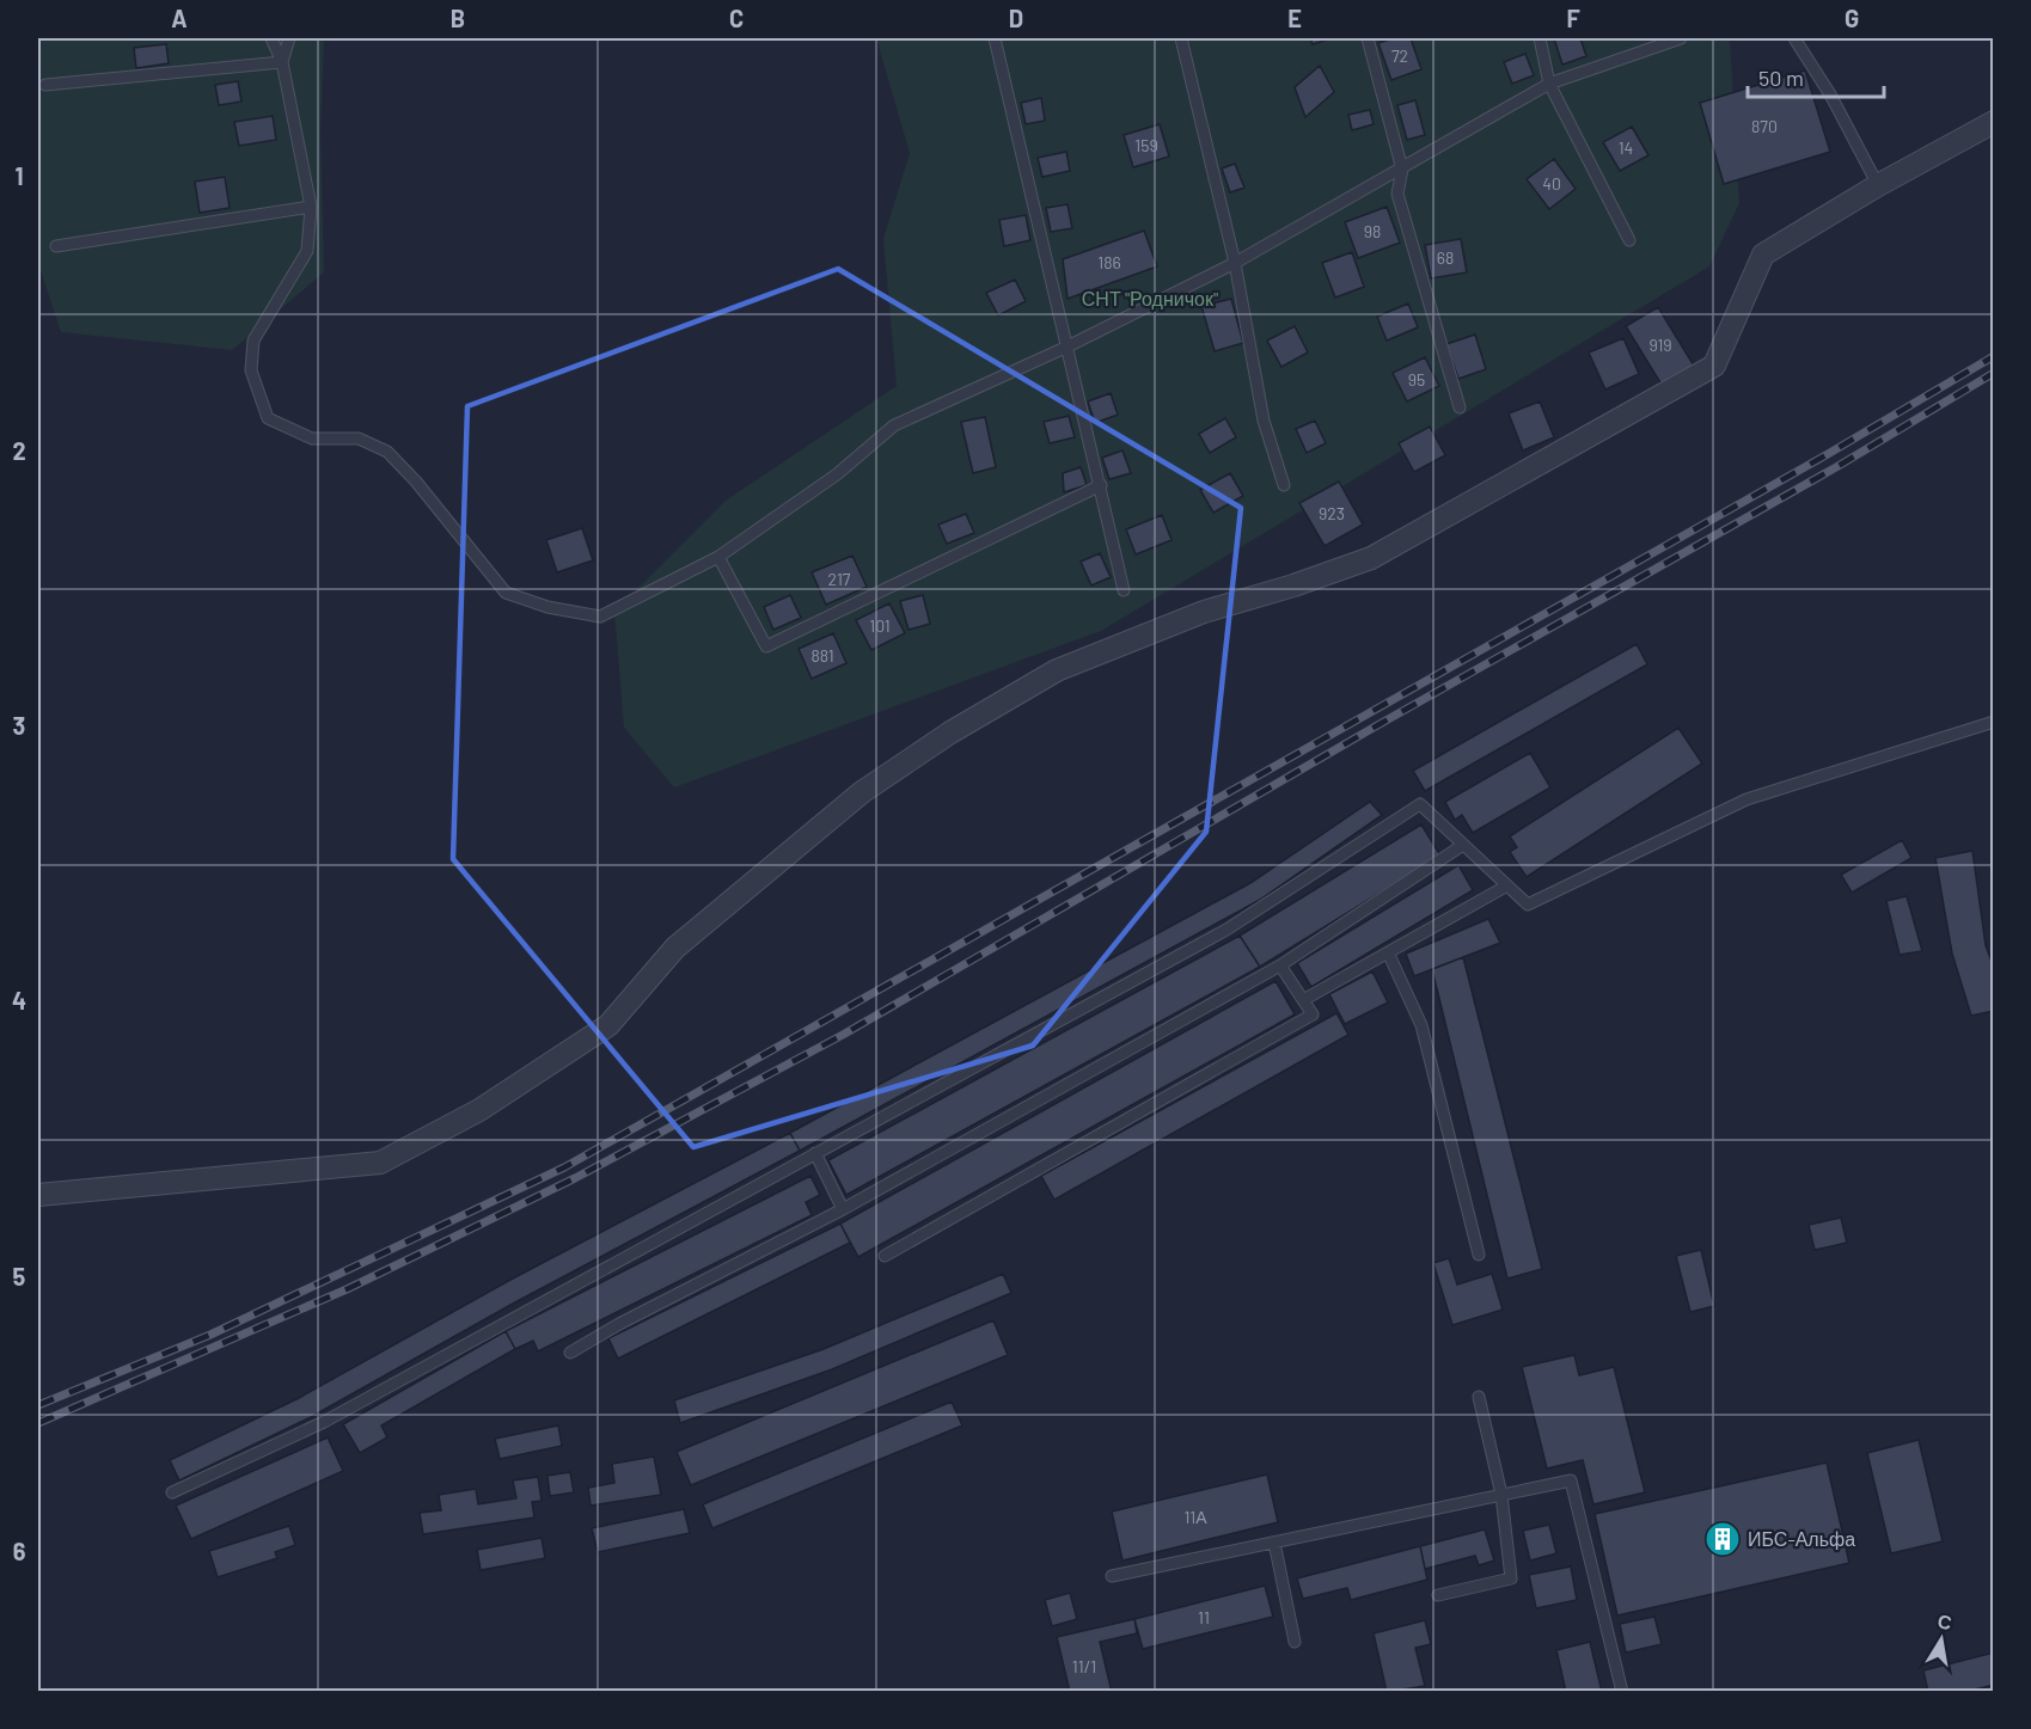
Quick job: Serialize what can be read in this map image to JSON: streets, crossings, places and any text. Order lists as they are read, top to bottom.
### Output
{
  "parks": ["СНТ \"Родничок\""],
  "places": {
    "building": ["ИБС-Альфа"]
  },
  "house_numbers": [
    "72",
    "870",
    "159",
    "14",
    "40",
    "98",
    "68",
    "186",
    "919",
    "95",
    "923",
    "217",
    "101",
    "881",
    "11А",
    "11",
    "11/1"
  ],
  "scale_bar": "50 m",
  "north": "top",
  "grid": {
    "columns": [
      "A",
      "B",
      "C",
      "D",
      "E",
      "F",
      "G"
    ],
    "rows": [
      "1",
      "2",
      "3",
      "4",
      "5",
      "6"
    ]
  }
}
